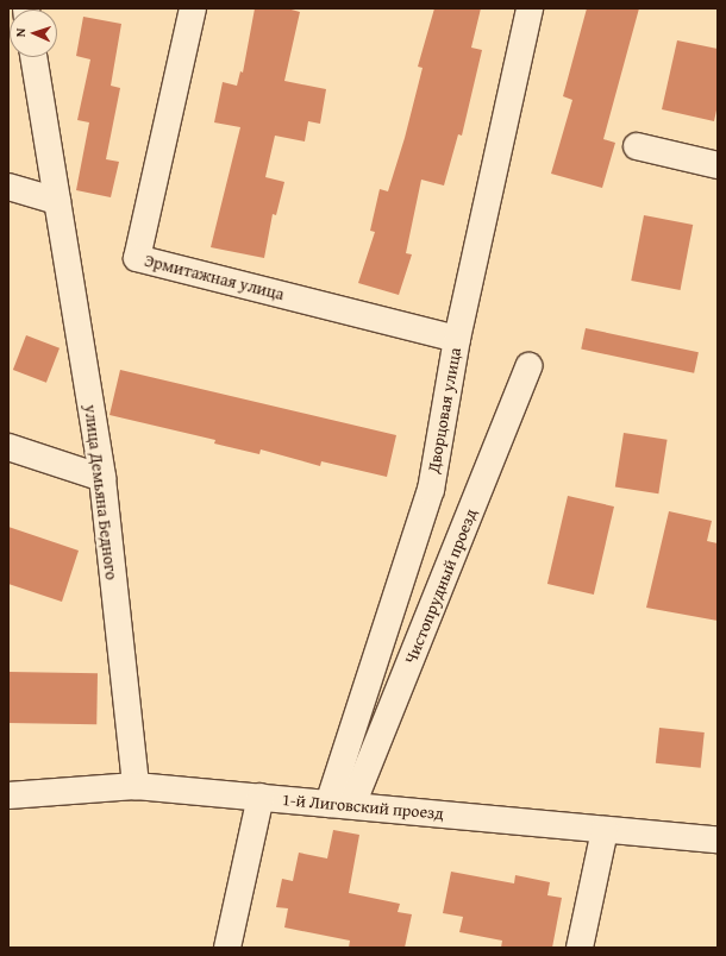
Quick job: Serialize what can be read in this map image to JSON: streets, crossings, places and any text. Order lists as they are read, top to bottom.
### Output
{
  "streets": {
    "street": [
      "Эрмитажная улица",
      "Дворцовая улица",
      "улица Демьяна Бедного",
      "Чистопрудный проезд",
      "1-й Лиговский проезд"
    ]
  },
  "crossings": [
    ["Эрмитажная улица", "Дворцовая улица"],
    ["Дворцовая улица", "Чистопрудный проезд"],
    ["Дворцовая улица", "1-й Лиговский проезд"],
    ["улица Демьяна Бедного", "1-й Лиговский проезд"],
    ["Чистопрудный проезд", "1-й Лиговский проезд"]
  ],
  "north": "left"
}
